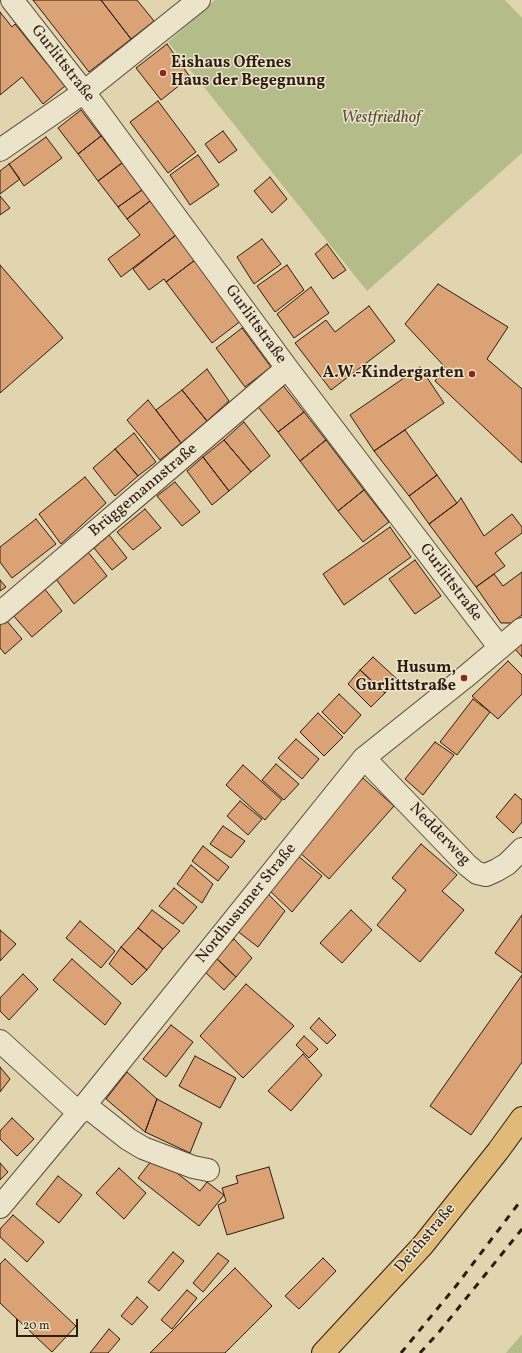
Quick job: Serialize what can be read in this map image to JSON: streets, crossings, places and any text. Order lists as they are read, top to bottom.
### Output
{
  "streets": {
    "main road": ["Deichstraße"],
    "street": [
      "Gurlittstraße",
      "Brüggemannstraße",
      "Nedderweg",
      "Nordhusumer Straße"
    ]
  },
  "crossings": [
    ["Gurlittstraße", "Brüggemannstraße"],
    ["Gurlittstraße", "Nordhusumer Straße"],
    ["Nedderweg", "Nordhusumer Straße"]
  ],
  "parks": ["Westfriedhof"],
  "places": ["Eishaus Offenes Haus der Begegnung", "A.W.-Kindergarten", "Husum, Gurlittstraße"],
  "scale_bar": "20 m"
}
